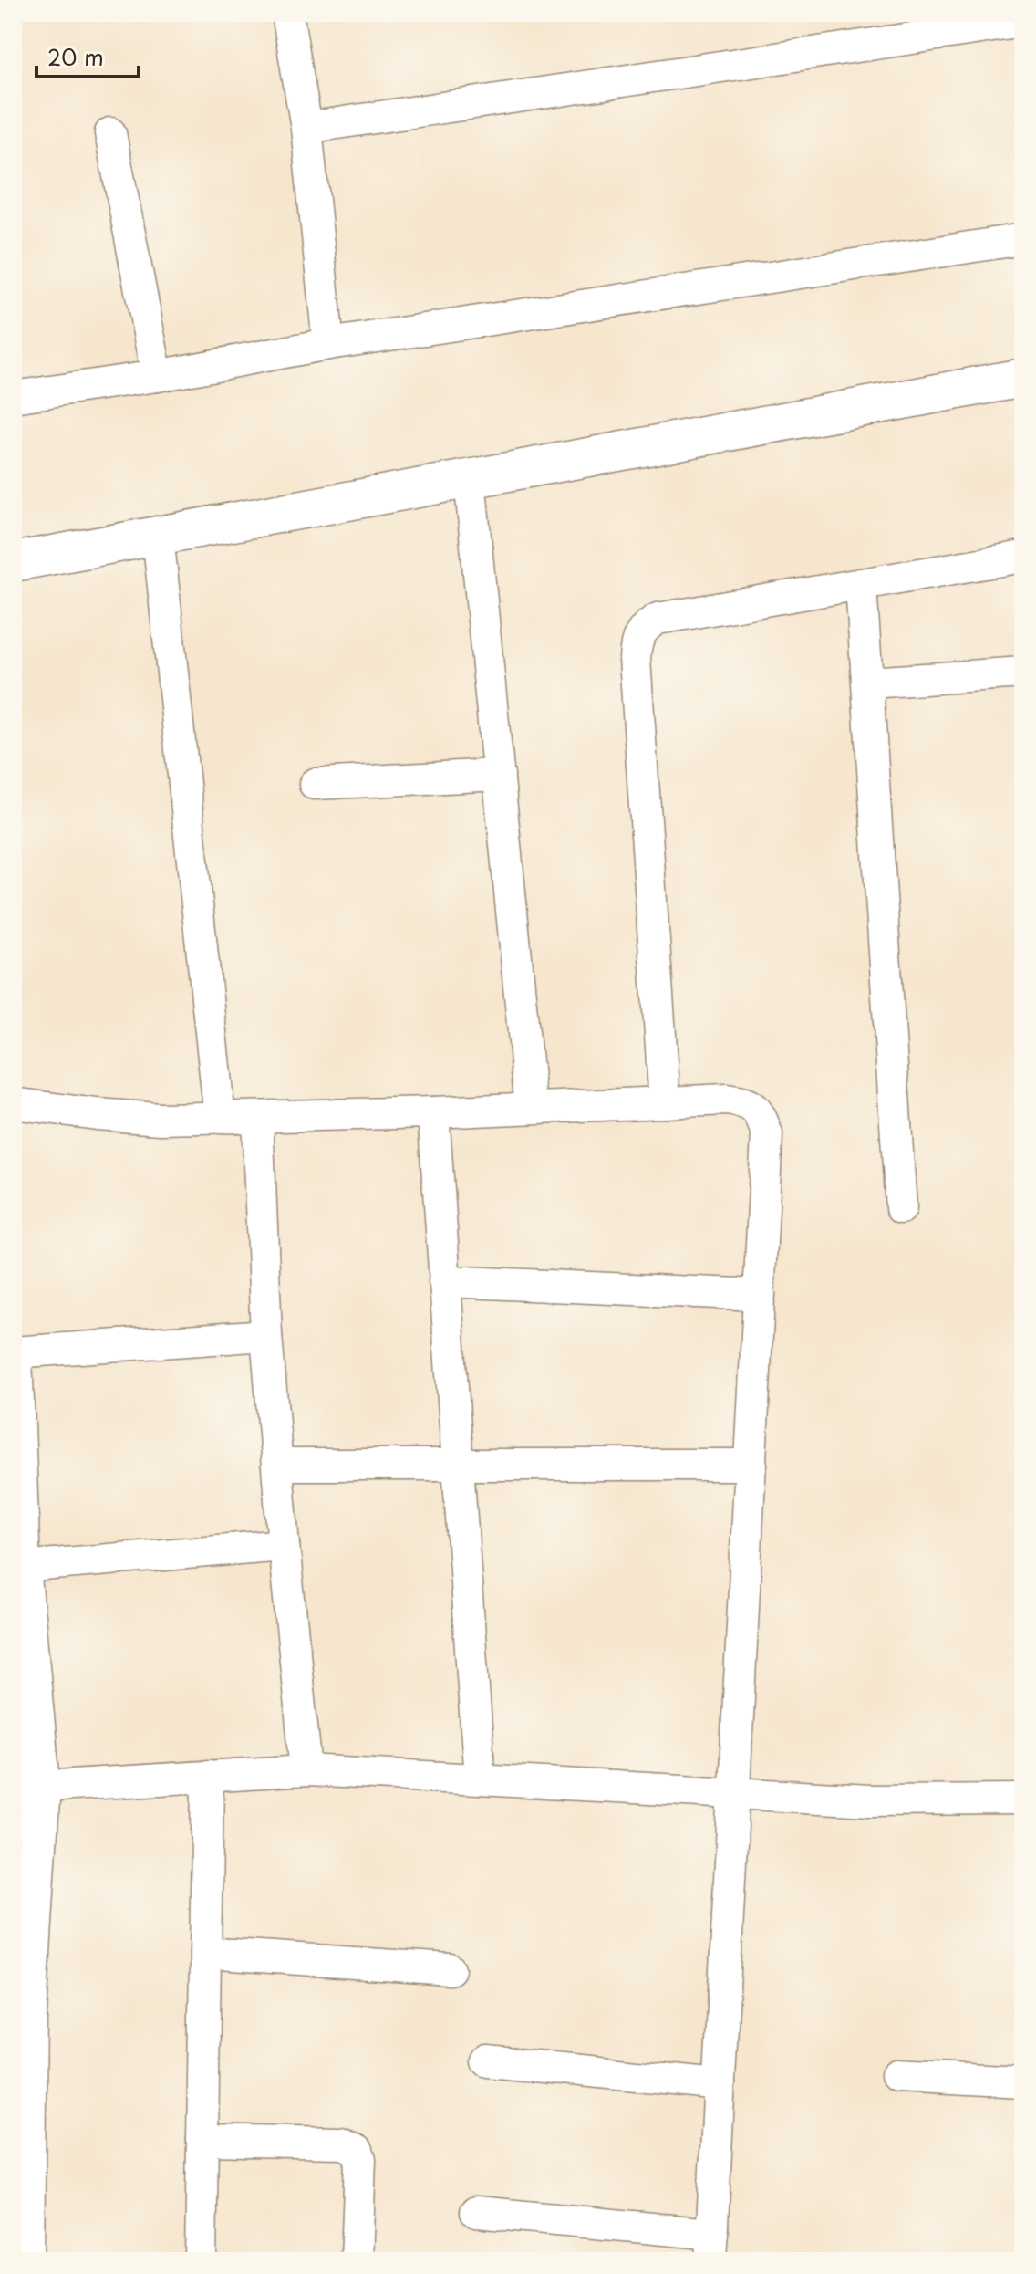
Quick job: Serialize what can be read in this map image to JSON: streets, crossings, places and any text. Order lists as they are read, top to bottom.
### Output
{
  "scale_bar": "20 m"
}
